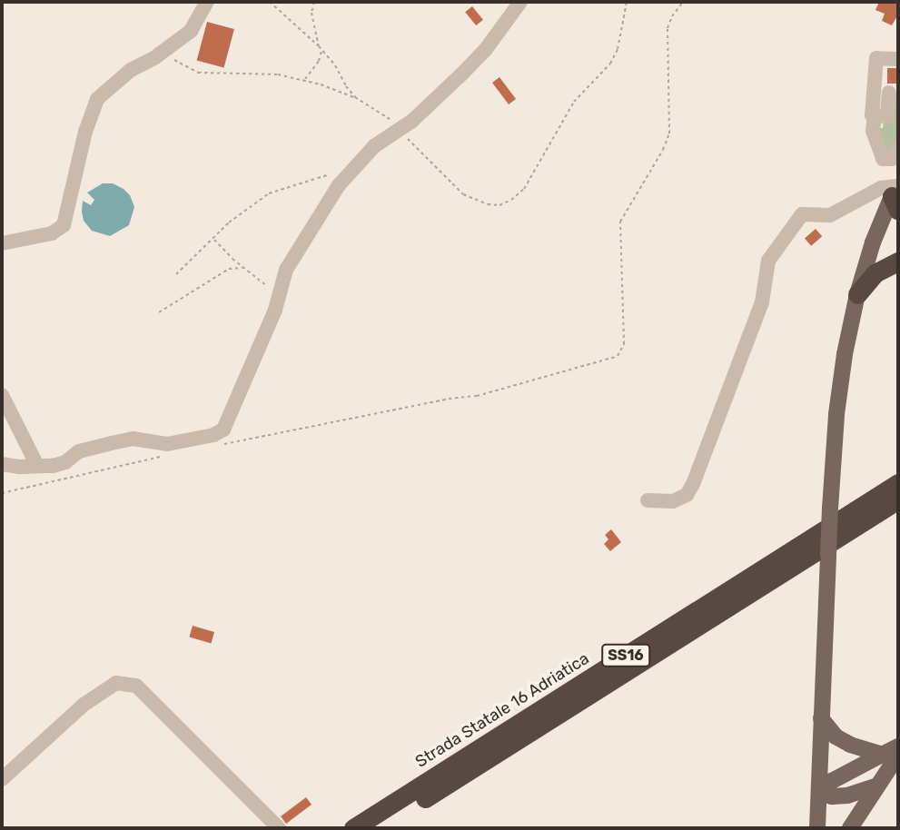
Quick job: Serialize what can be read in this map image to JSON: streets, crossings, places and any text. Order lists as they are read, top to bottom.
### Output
{
  "streets": {
    "highway": ["SS16", "Strada Statale 16 Adriatica"]
  }
}
